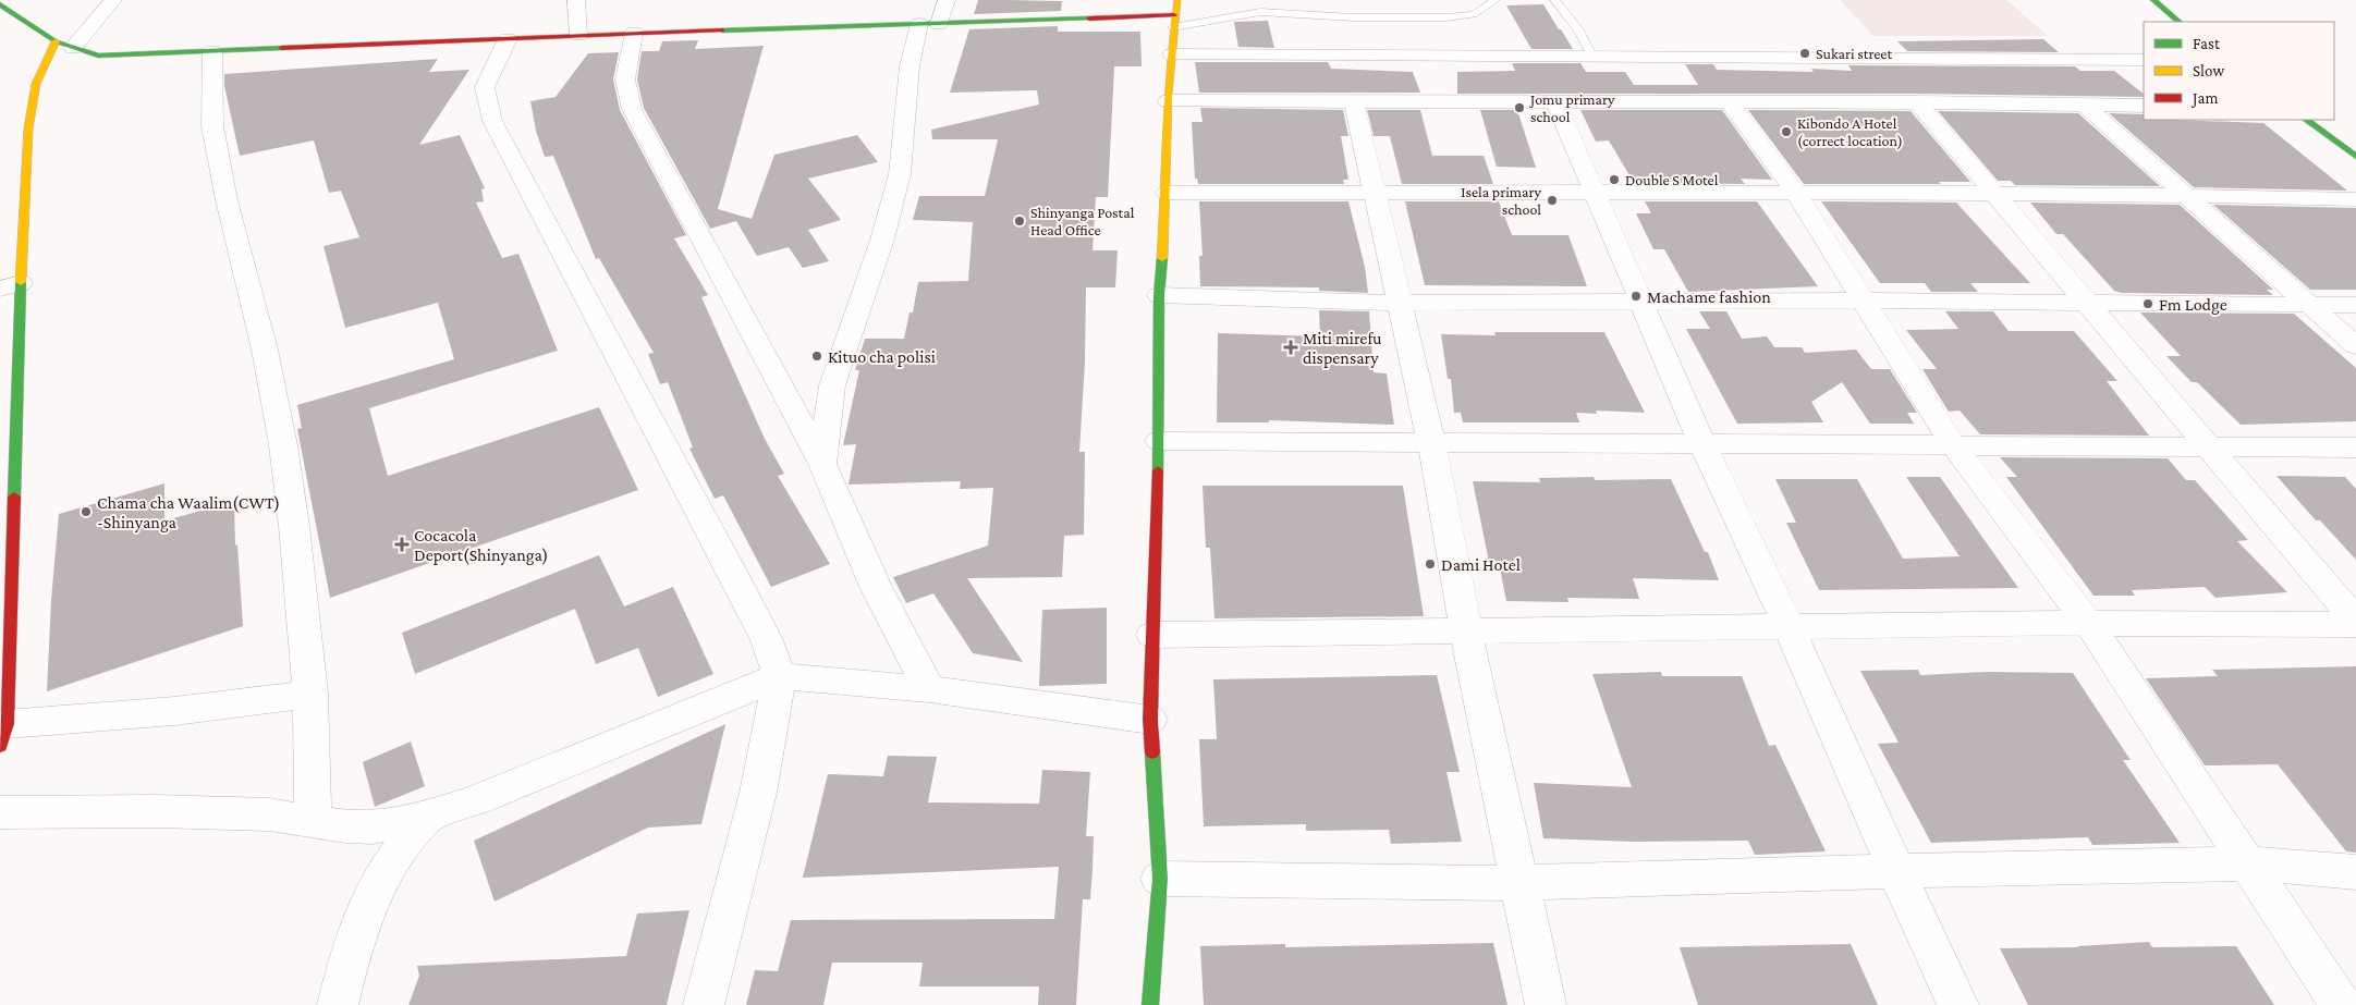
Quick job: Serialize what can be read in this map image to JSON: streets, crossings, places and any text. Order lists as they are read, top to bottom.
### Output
{
  "places": {
    "other": [
      "Sukari street",
      "Jomu primary school",
      "Kibondo A Hotel (correct location)",
      "Double S Motel",
      "Isela primary school",
      "Shinyanga Postal Head Office",
      "Machame fashion",
      "Fm Lodge",
      "Kituo cha polisi",
      "Chama cha Waalim(CWT) -Shinyanga",
      "Dami Hotel"
    ],
    "health": ["Miti mirefu dispensary", "Cocacola Deport(Shinyanga)"]
  },
  "legend": ["Fast", "Slow", "Jam"]
}
